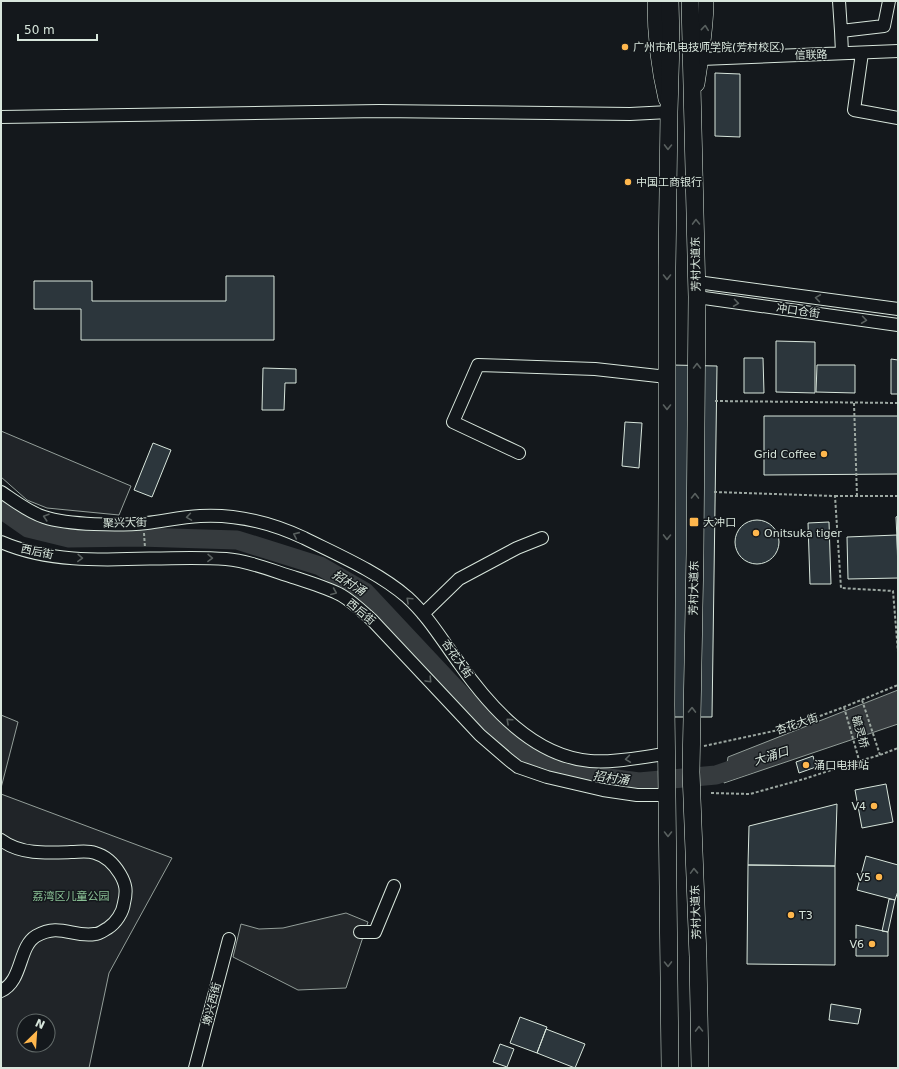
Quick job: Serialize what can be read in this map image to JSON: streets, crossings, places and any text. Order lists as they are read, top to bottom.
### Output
{
  "streets": {
    "highway": ["芳村大道东"],
    "street": [
      "信联路",
      "冲口仓街",
      "聚兴大街",
      "西后街",
      "杏花大街",
      "墩兴西街"
    ],
    "path": ["毓灵桥"]
  },
  "crossings": [
    ["信联路", "芳村大道东"],
    ["芳村大道东", "冲口仓街"],
    ["芳村大道东", "杏花大街"],
    ["聚兴大街", "杏花大街"],
    ["杏花大街", "毓灵桥"]
  ],
  "one_way": ["聚兴大街", "西后街", "杏花大街"],
  "water": ["招村涌", "大涌口"],
  "parks": ["荔湾区儿童公园"],
  "places": {
    "other": [
      "广州市机电技师学院(芳村校区)",
      "中国工商银行",
      "Grid Coffee",
      "Onitsuka tiger",
      "涌口电排站",
      "V4",
      "V5",
      "T3",
      "V6"
    ],
    "transit": ["大冲口"]
  },
  "scale_bar": "50 m",
  "north": "top right"
}
